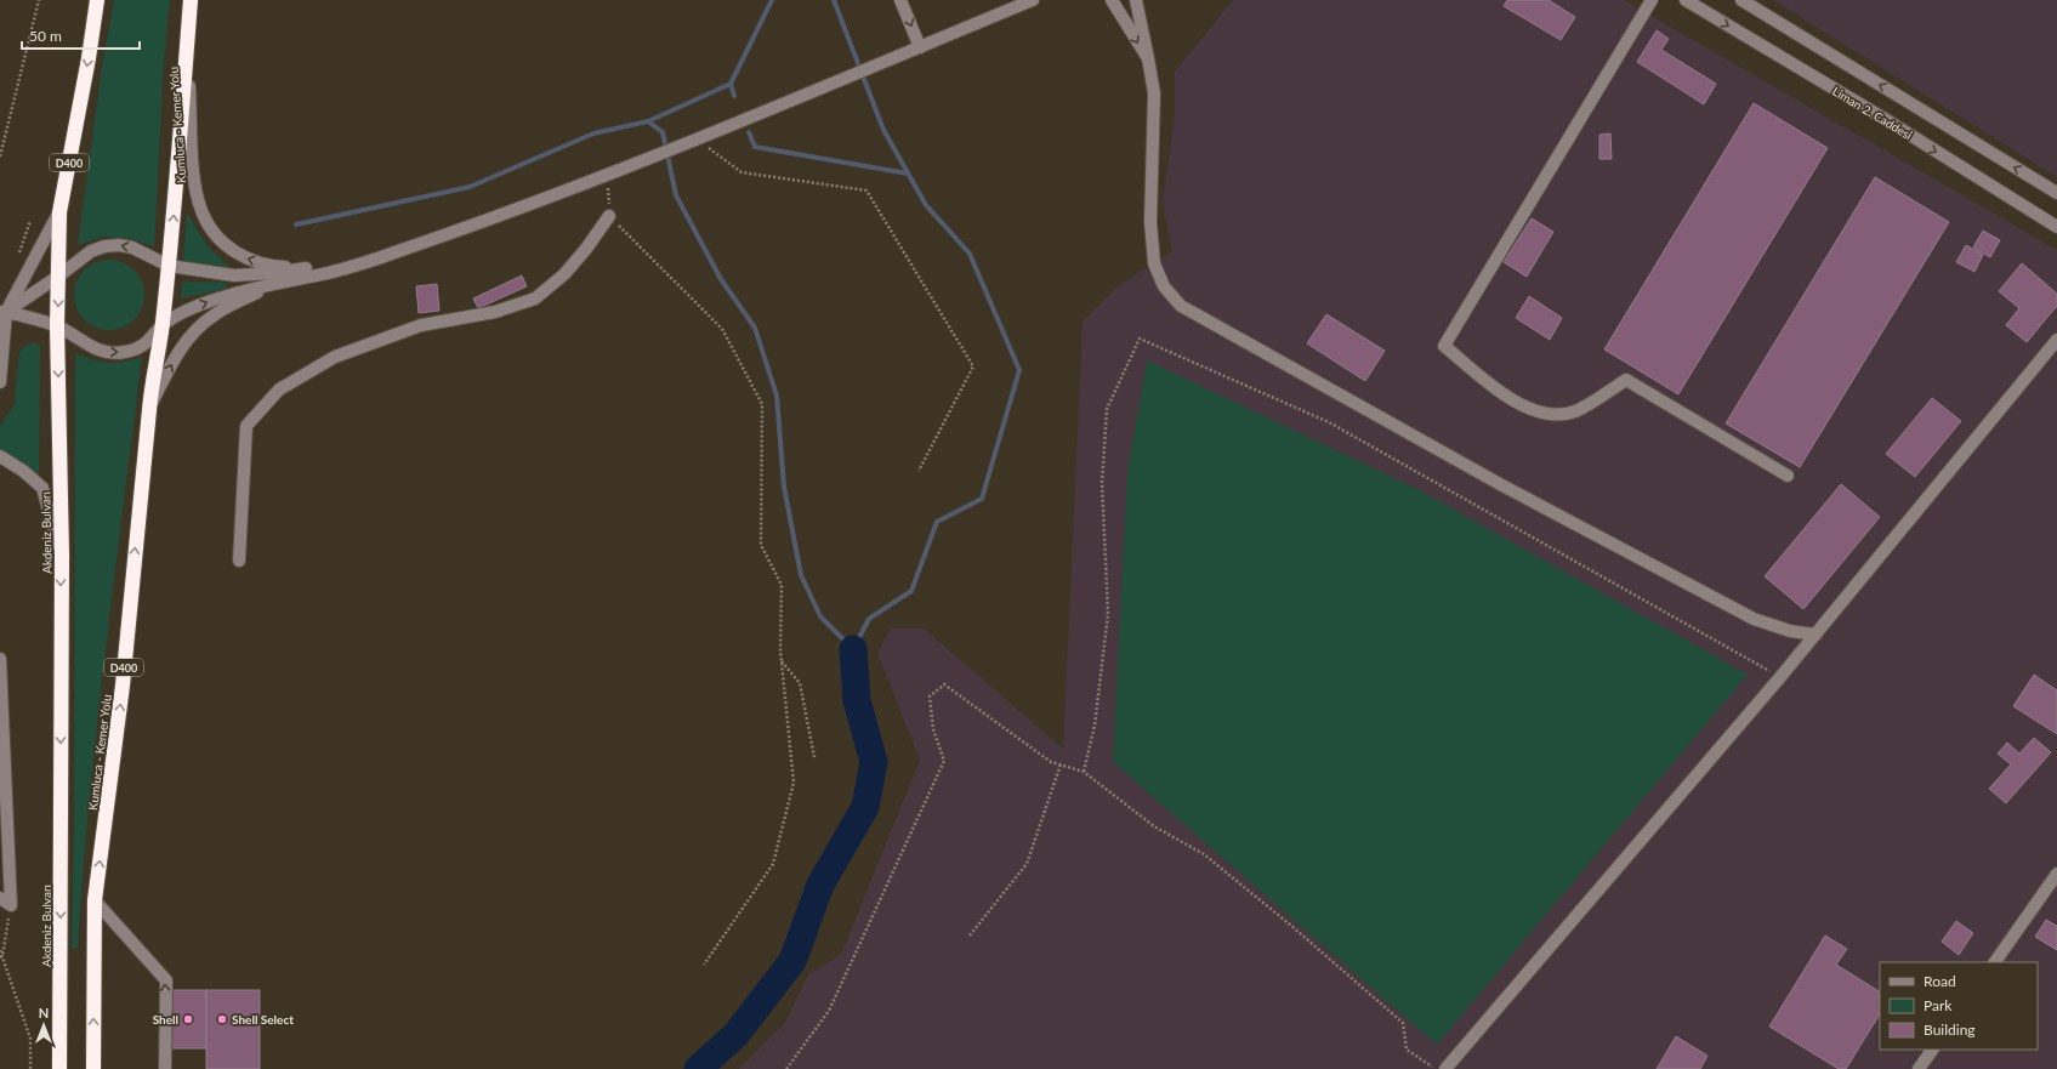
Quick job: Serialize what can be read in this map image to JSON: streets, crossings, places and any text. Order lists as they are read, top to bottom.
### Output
{
  "streets": {
    "highway": ["Kumluca - Kemer Yolu", "D400", "Akdeniz Bulvarı"],
    "street": ["Liman 2. Caddesi"]
  },
  "crossings": [
    ["Kumluca - Kemer Yolu", "D400"],
    ["Kumluca - Kemer Yolu", "Akdeniz Bulvarı"],
    ["D400", "Akdeniz Bulvarı"]
  ],
  "one_way": ["Akdeniz Bulvarı"],
  "places": ["Shell", "Shell Select"],
  "legend": ["Road", "Park", "Building"],
  "scale_bar": "50 m",
  "north": "top"
}
